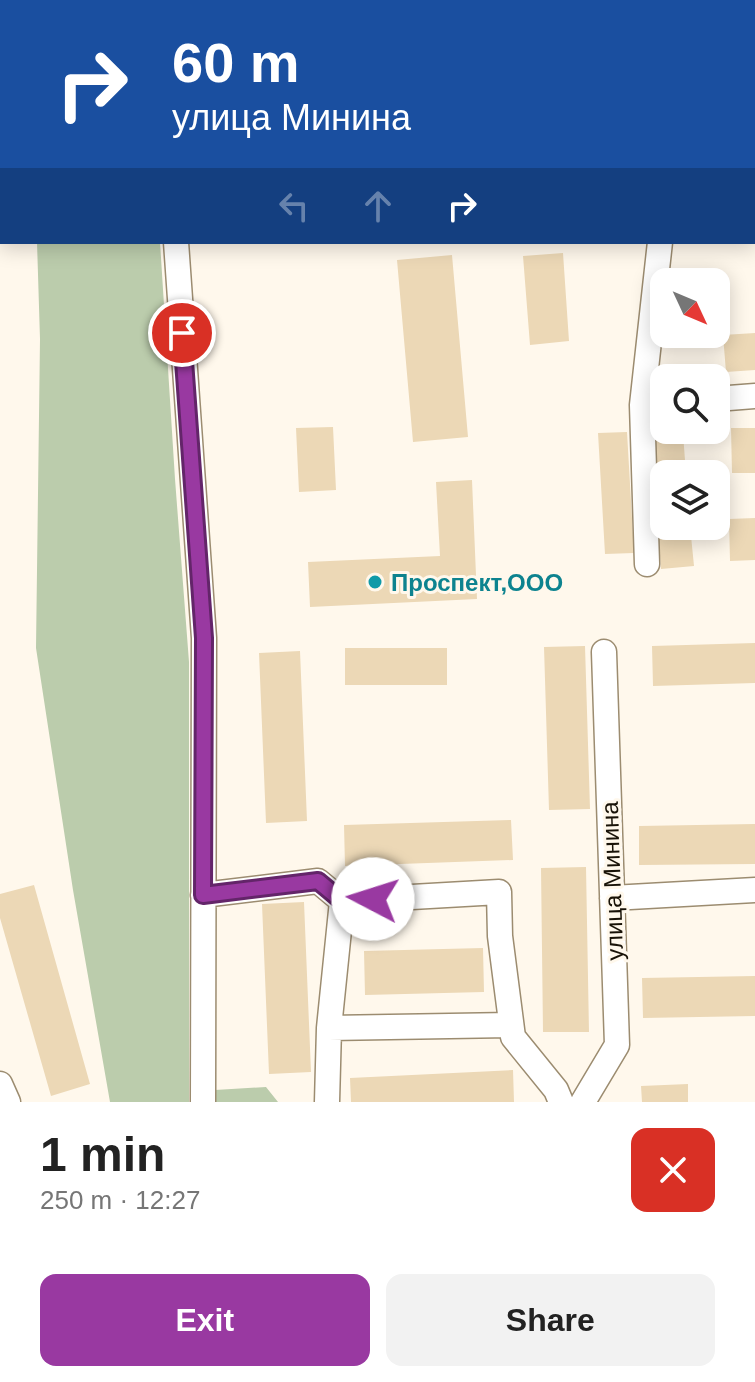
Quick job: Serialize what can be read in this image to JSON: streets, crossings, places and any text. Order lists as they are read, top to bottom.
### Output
{
  "streets": {
    "street": ["улица Минина"]
  },
  "places": ["Проспект,ООО"],
  "north": "bottom right",
  "page": {
    "turn": ["60 m", "улица Минина"],
    "heading": ["1 min", "250 m · 12:27"],
    "buttons": ["Exit", "Share"]
  }
}
